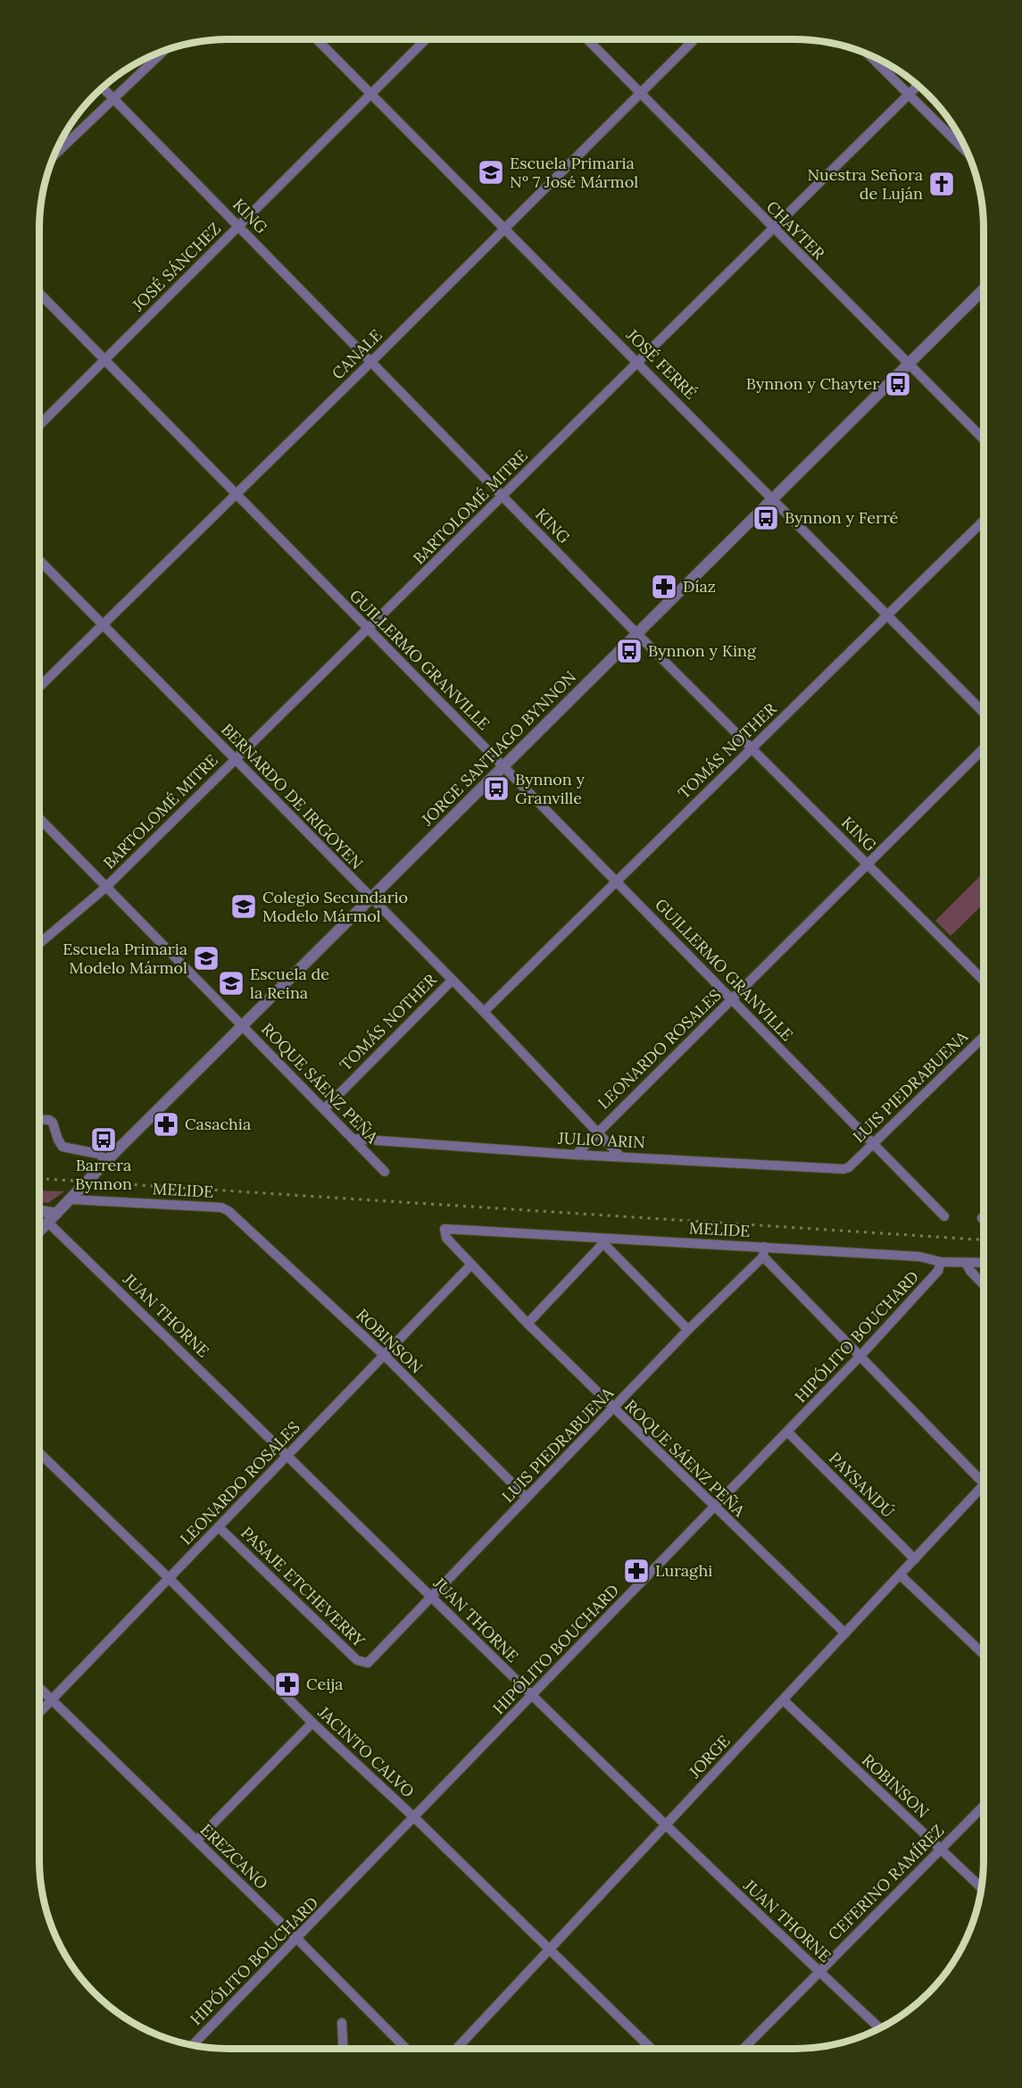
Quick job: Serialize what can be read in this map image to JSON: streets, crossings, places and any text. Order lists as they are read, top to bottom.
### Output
{
  "streets": {
    "street": [
      "KING",
      "CHAYTER",
      "JOSÉ SÁNCHEZ",
      "CANALE",
      "JOSÉ FERRÉ",
      "BARTOLOMÉ MITRE",
      "GUILLERMO GRANVILLE",
      "JORGE SANTIAGO BYNNON",
      "TOMÁS NOTHER",
      "BERNARDO DE IRIGOYEN",
      "LEONARDO ROSALES",
      "ROQUE SÁENZ PEÑA",
      "LUIS PIEDRABUENA",
      "JULIO ARIN",
      "MELIDE",
      "JUAN THORNE",
      "HIPÓLITO BOUCHARD",
      "ROBINSON",
      "PAYSANDÚ",
      "PASAJE ETCHEVERRY",
      "JACINTO CALVO",
      "JORGE",
      "EREZCANO",
      "CEFERINO RAMÍREZ"
    ]
  },
  "crossings": [
    ["KING", "JOSÉ SÁNCHEZ"],
    ["KING", "CANALE"],
    ["KING", "BARTOLOMÉ MITRE"],
    ["KING", "JORGE SANTIAGO BYNNON"],
    ["KING", "TOMÁS NOTHER"],
    ["KING", "LEONARDO ROSALES"],
    ["CHAYTER", "CANALE"],
    ["CHAYTER", "BARTOLOMÉ MITRE"],
    ["CHAYTER", "JORGE SANTIAGO BYNNON"],
    ["JOSÉ SÁNCHEZ", "JOSÉ FERRÉ"],
    ["JOSÉ SÁNCHEZ", "GUILLERMO GRANVILLE"],
    ["CANALE", "JOSÉ FERRÉ"],
    ["CANALE", "GUILLERMO GRANVILLE"],
    ["CANALE", "BERNARDO DE IRIGOYEN"],
    ["JOSÉ FERRÉ", "BARTOLOMÉ MITRE"],
    ["JOSÉ FERRÉ", "JORGE SANTIAGO BYNNON"],
    ["JOSÉ FERRÉ", "TOMÁS NOTHER"],
    ["BARTOLOMÉ MITRE", "GUILLERMO GRANVILLE"],
    ["BARTOLOMÉ MITRE", "BERNARDO DE IRIGOYEN"],
    ["BARTOLOMÉ MITRE", "ROQUE SÁENZ PEÑA"],
    ["GUILLERMO GRANVILLE", "JORGE SANTIAGO BYNNON"],
    ["GUILLERMO GRANVILLE", "TOMÁS NOTHER"],
    ["GUILLERMO GRANVILLE", "LEONARDO ROSALES"],
    ["GUILLERMO GRANVILLE", "LUIS PIEDRABUENA"],
    ["JORGE SANTIAGO BYNNON", "BERNARDO DE IRIGOYEN"],
    ["JORGE SANTIAGO BYNNON", "ROQUE SÁENZ PEÑA"],
    ["JORGE SANTIAGO BYNNON", "MELIDE"],
    ["JORGE SANTIAGO BYNNON", "JUAN THORNE"],
    ["TOMÁS NOTHER", "BERNARDO DE IRIGOYEN"],
    ["TOMÁS NOTHER", "ROQUE SÁENZ PEÑA"],
    ["BERNARDO DE IRIGOYEN", "LEONARDO ROSALES"],
    ["BERNARDO DE IRIGOYEN", "JULIO ARIN"],
    ["LEONARDO ROSALES", "ROQUE SÁENZ PEÑA"],
    ["LEONARDO ROSALES", "JULIO ARIN"],
    ["LEONARDO ROSALES", "JUAN THORNE"],
    ["LEONARDO ROSALES", "ROBINSON"],
    ["LEONARDO ROSALES", "PASAJE ETCHEVERRY"],
    ["LEONARDO ROSALES", "JACINTO CALVO"],
    ["LEONARDO ROSALES", "EREZCANO"],
    ["ROQUE SÁENZ PEÑA", "LUIS PIEDRABUENA"],
    ["ROQUE SÁENZ PEÑA", "JULIO ARIN"],
    ["ROQUE SÁENZ PEÑA", "MELIDE"],
    ["ROQUE SÁENZ PEÑA", "HIPÓLITO BOUCHARD"],
    ["ROQUE SÁENZ PEÑA", "JORGE"],
    ["LUIS PIEDRABUENA", "JULIO ARIN"],
    ["LUIS PIEDRABUENA", "MELIDE"],
    ["LUIS PIEDRABUENA", "JUAN THORNE"],
    ["LUIS PIEDRABUENA", "ROBINSON"],
    ["LUIS PIEDRABUENA", "PASAJE ETCHEVERRY"],
    ["MELIDE", "HIPÓLITO BOUCHARD"],
    ["MELIDE", "ROBINSON"],
    ["JUAN THORNE", "HIPÓLITO BOUCHARD"],
    ["JUAN THORNE", "JORGE"],
    ["JUAN THORNE", "CEFERINO RAMÍREZ"],
    ["HIPÓLITO BOUCHARD", "PAYSANDÚ"],
    ["HIPÓLITO BOUCHARD", "JACINTO CALVO"],
    ["HIPÓLITO BOUCHARD", "EREZCANO"],
    ["ROBINSON", "JORGE"],
    ["ROBINSON", "CEFERINO RAMÍREZ"],
    ["PAYSANDÚ", "JORGE"],
    ["JACINTO CALVO", "JORGE"]
  ],
  "places": {
    "school or university": [
      "Escuela Primaria Nº 7 José Mármol",
      "Colegio Secundario Modelo Mármol",
      "Escuela Primaria Modelo Mármol",
      "Escuela de la Reina"
    ],
    "church": ["Nuestra Señora de Luján"],
    "bus stop": [
      "Bynnon y Chayter",
      "Bynnon y Ferré",
      "Bynnon y King",
      "Bynnon y Granville",
      "Barrera Bynnon"
    ],
    "pharmacy": [
      "Díaz",
      "Casachia",
      "Luraghi",
      "Ceija"
    ]
  }
}
